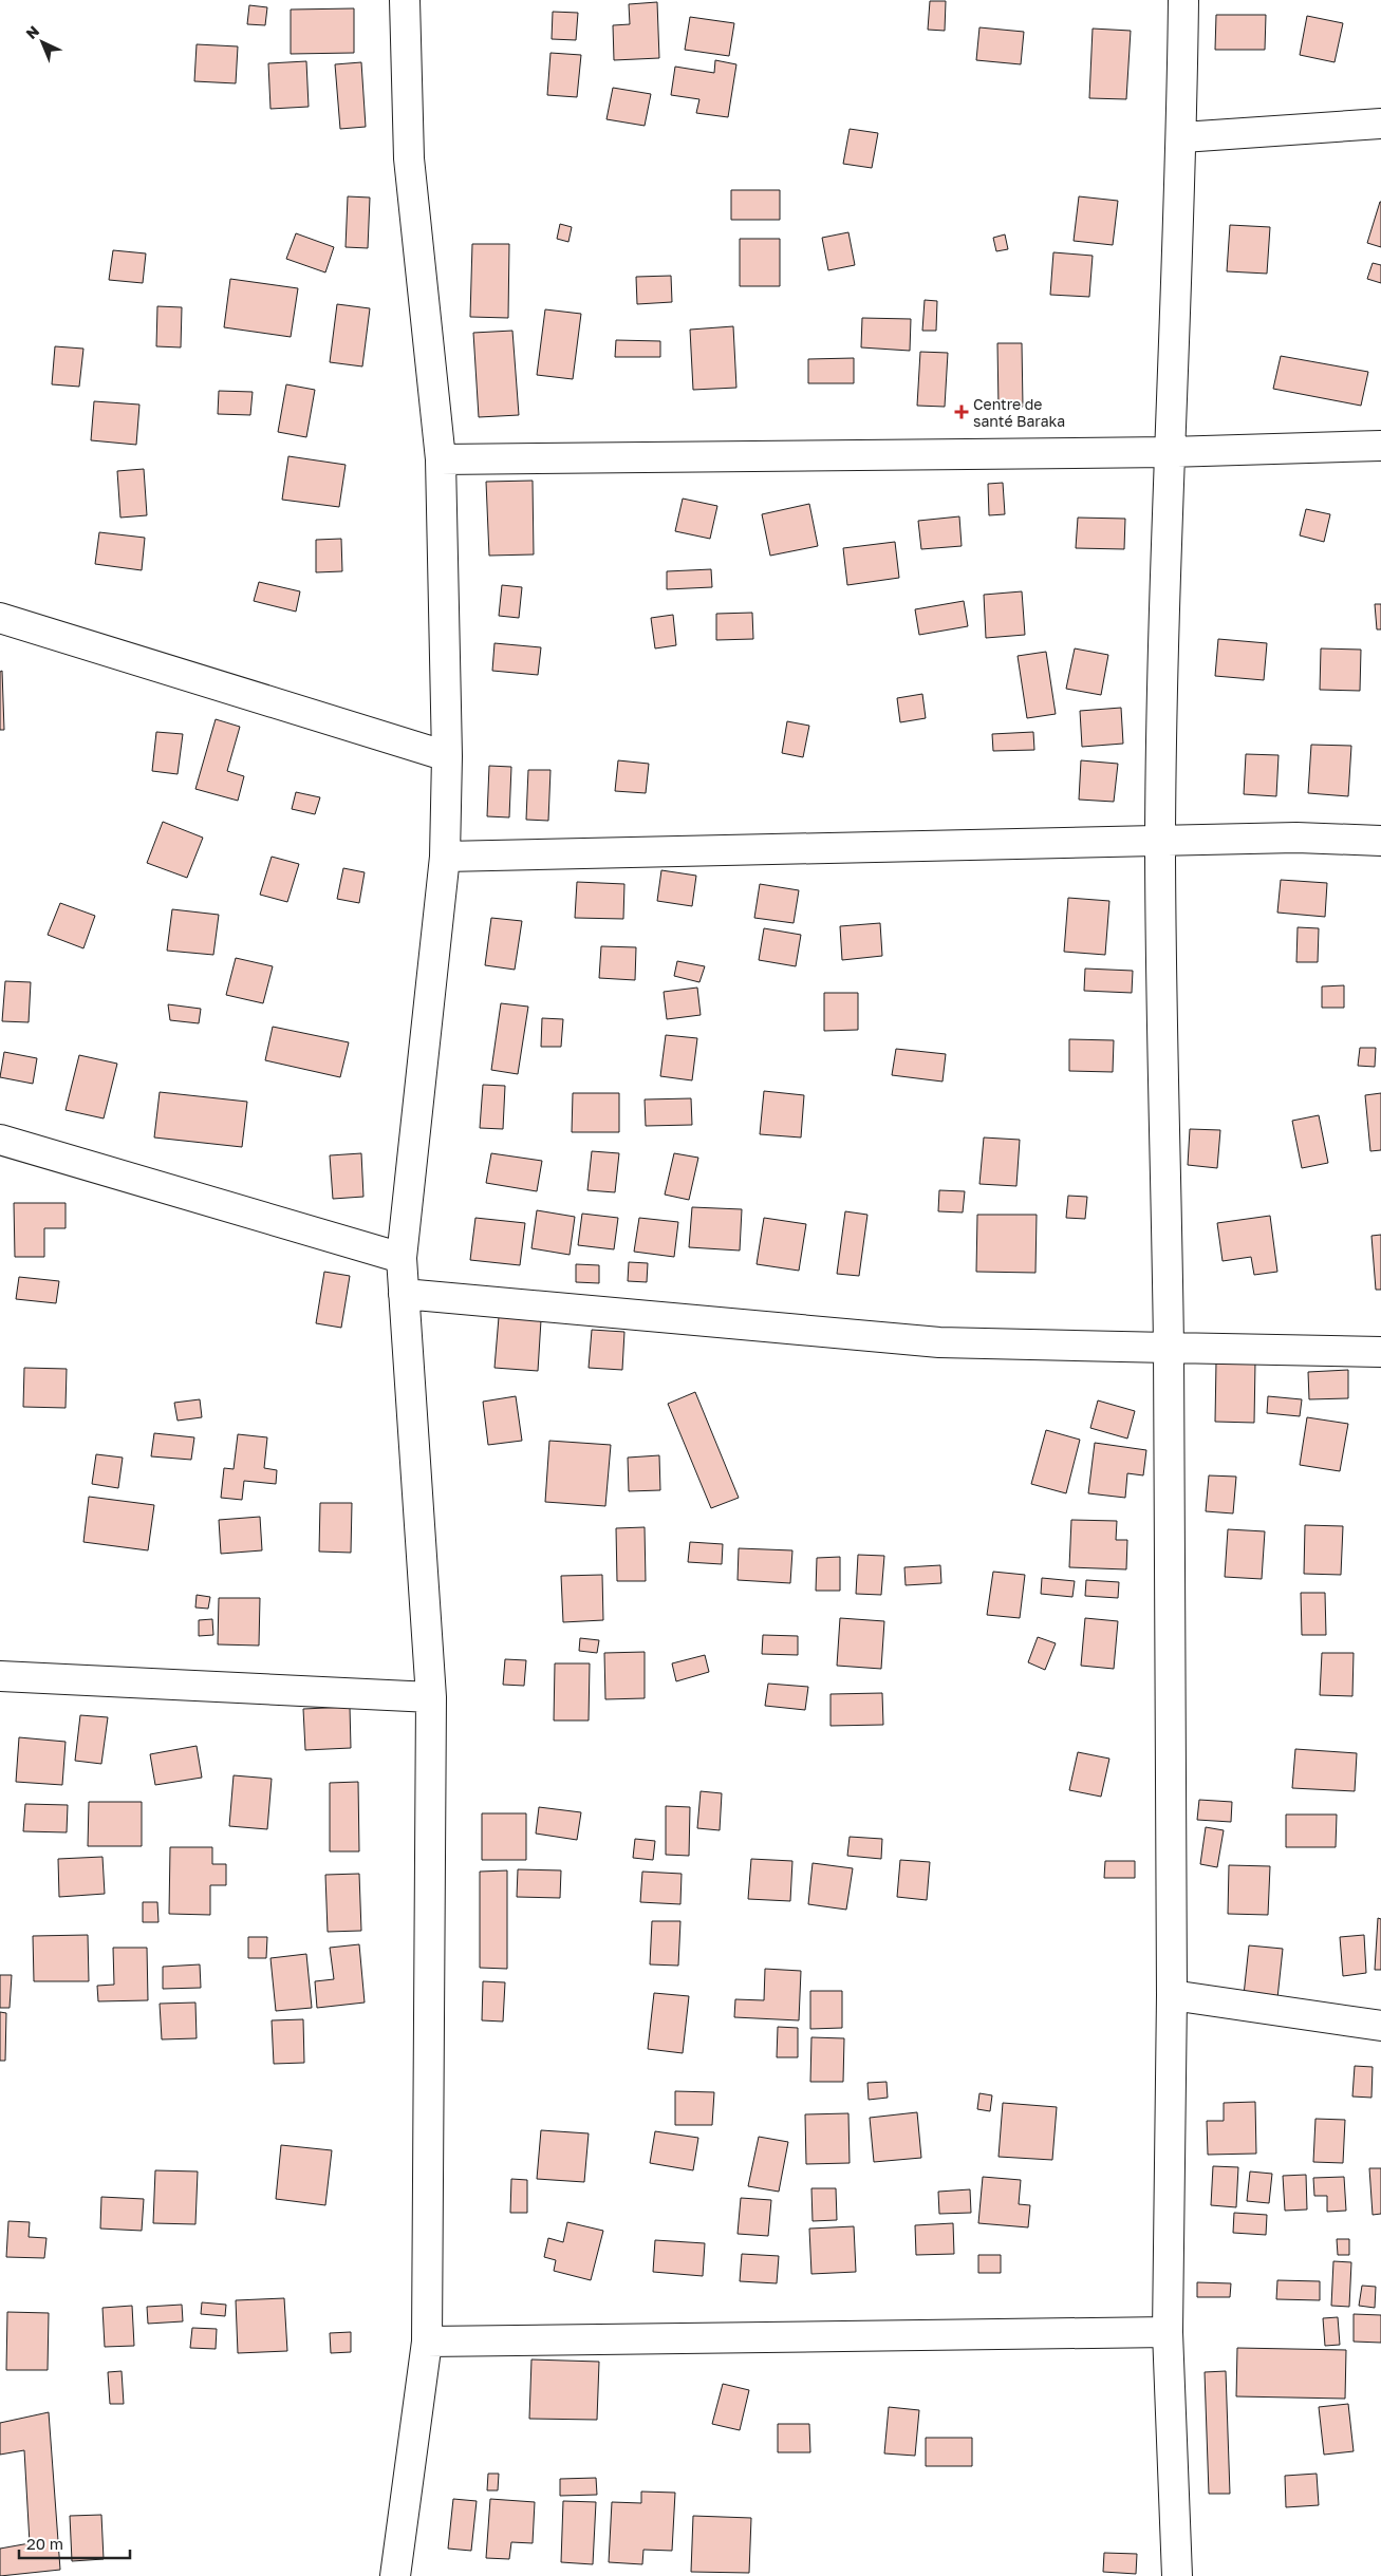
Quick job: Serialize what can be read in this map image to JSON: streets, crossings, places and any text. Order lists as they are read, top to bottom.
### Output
{
  "places": {
    "health": ["Centre de santé Baraka"]
  },
  "scale_bar": "20 m",
  "north": "top left"
}
